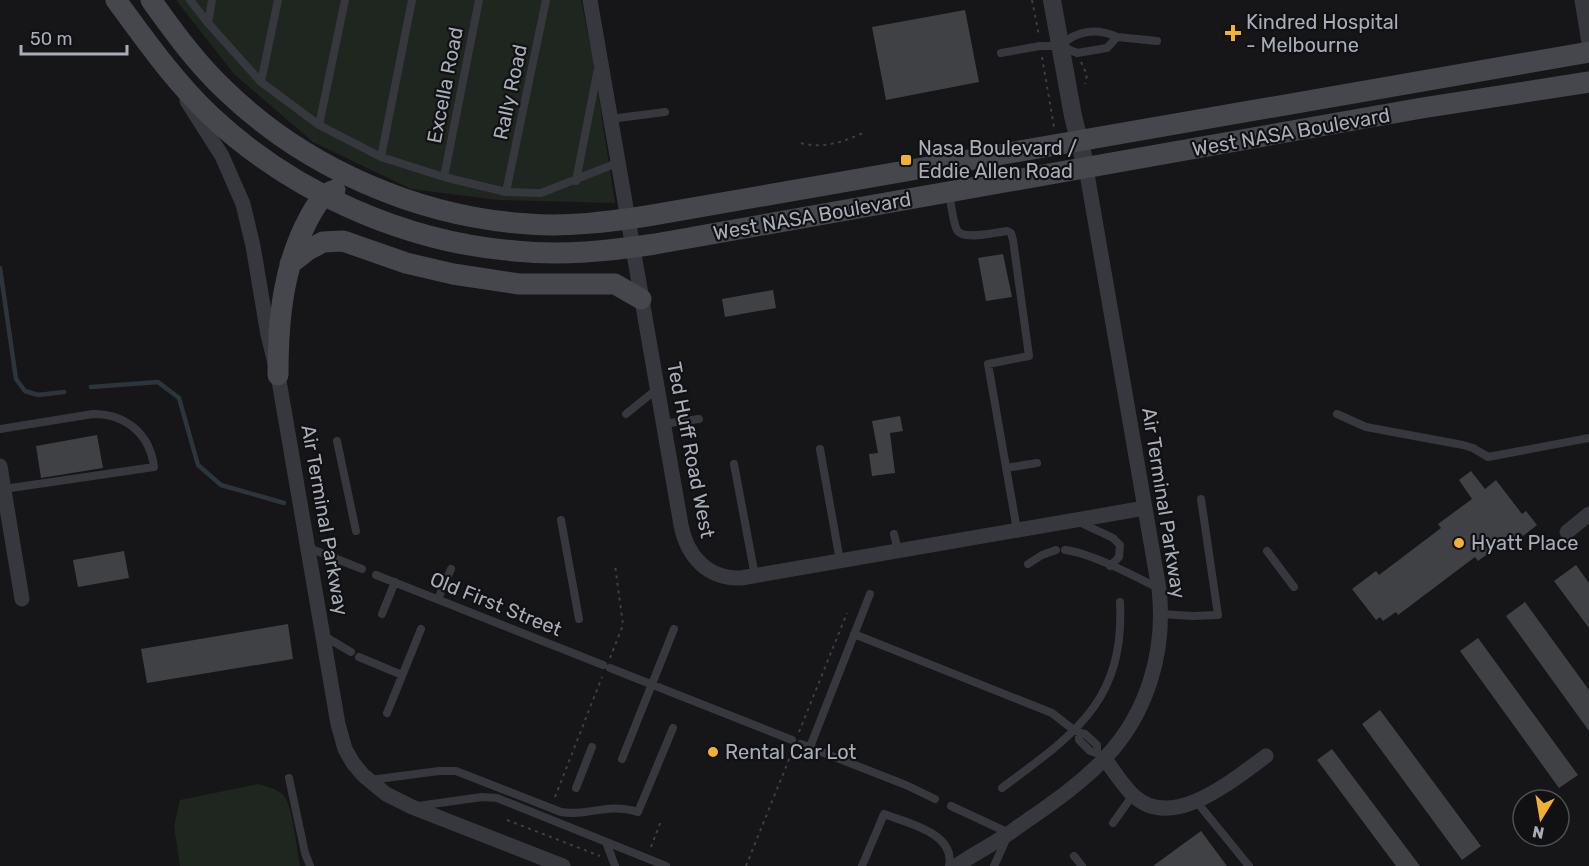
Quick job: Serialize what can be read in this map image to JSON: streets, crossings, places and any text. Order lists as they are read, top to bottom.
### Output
{
  "streets": {
    "main road": ["West NASA Boulevard"],
    "street": ["Ted Huff Road West", "Air Terminal Parkway"],
    "lane": ["Excella Road", "Rally Road", "Old First Street"]
  },
  "crossings": [
    ["West NASA Boulevard", "Ted Huff Road West"],
    ["West NASA Boulevard", "Air Terminal Parkway"],
    ["Ted Huff Road West", "Air Terminal Parkway"]
  ],
  "places": {
    "health": ["Kindred Hospital - Melbourne"],
    "transit": ["Nasa Boulevard / Eddie Allen Road"],
    "other": ["Hyatt Place", "Rental Car Lot"]
  },
  "scale_bar": "50 m",
  "north": "bottom"
}
